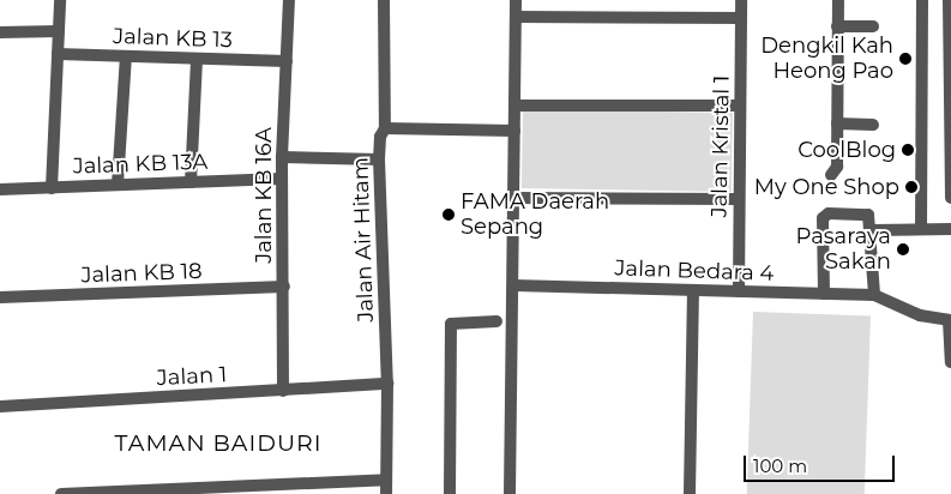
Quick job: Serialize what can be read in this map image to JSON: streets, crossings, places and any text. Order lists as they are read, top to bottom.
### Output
{
  "streets": {
    "street": [
      "Jalan KB 13",
      "Jalan Kristal 1",
      "Jalan KB 13A",
      "Jalan KB 16A",
      "Jalan Air Hitam",
      "Jalan Bedara 4",
      "Jalan KB 18",
      "Jalan 1"
    ]
  },
  "crossings": [
    ["Jalan KB 13", "Jalan KB 16A"],
    ["Jalan Kristal 1", "Jalan Bedara 4"],
    ["Jalan KB 13A", "Jalan KB 16A"],
    ["Jalan KB 16A", "Jalan KB 18"],
    ["Jalan KB 16A", "Jalan 1"],
    ["Jalan Air Hitam", "Jalan 1"]
  ],
  "districts": ["TAMAN BAIDURI"],
  "places": [
    "Dengkil Kah Heong Pao",
    "CoolBlog",
    "My One Shop",
    "FAMA Daerah Sepang",
    "Pasaraya Sakan"
  ],
  "scale_bar": "100 m"
}
